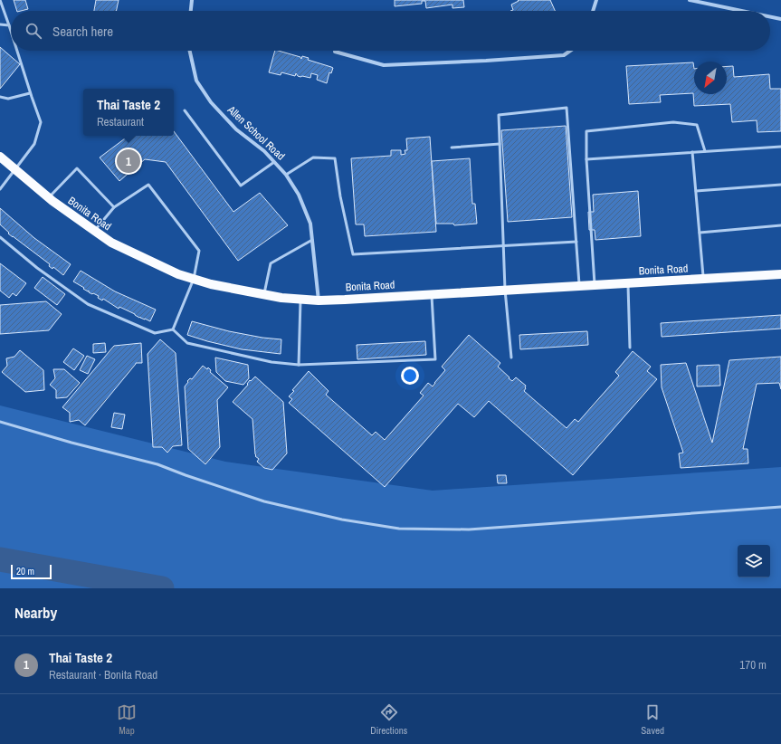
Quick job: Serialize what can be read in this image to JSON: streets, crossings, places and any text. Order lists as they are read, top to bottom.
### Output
{
  "streets": {
    "main road": ["Bonita Road"],
    "street": ["Allen School Road"]
  },
  "crossings": [
    ["Allen School Road", "Bonita Road"]
  ],
  "scale_bar": "20 m",
  "north": "bottom left",
  "page": {
    "search": "Search here",
    "popup": ["Thai Taste 2", "Restaurant"],
    "pins": "1",
    "scale": "20 m",
    "heading": "Nearby",
    "list": [
      {
        "mark": "1",
        "name": "Thai Taste 2",
        "note": "Restaurant · Bonita Road",
        "value": "170 m"
      }
    ],
    "nav": ["Map", "Directions", "Saved"]
  }
}
